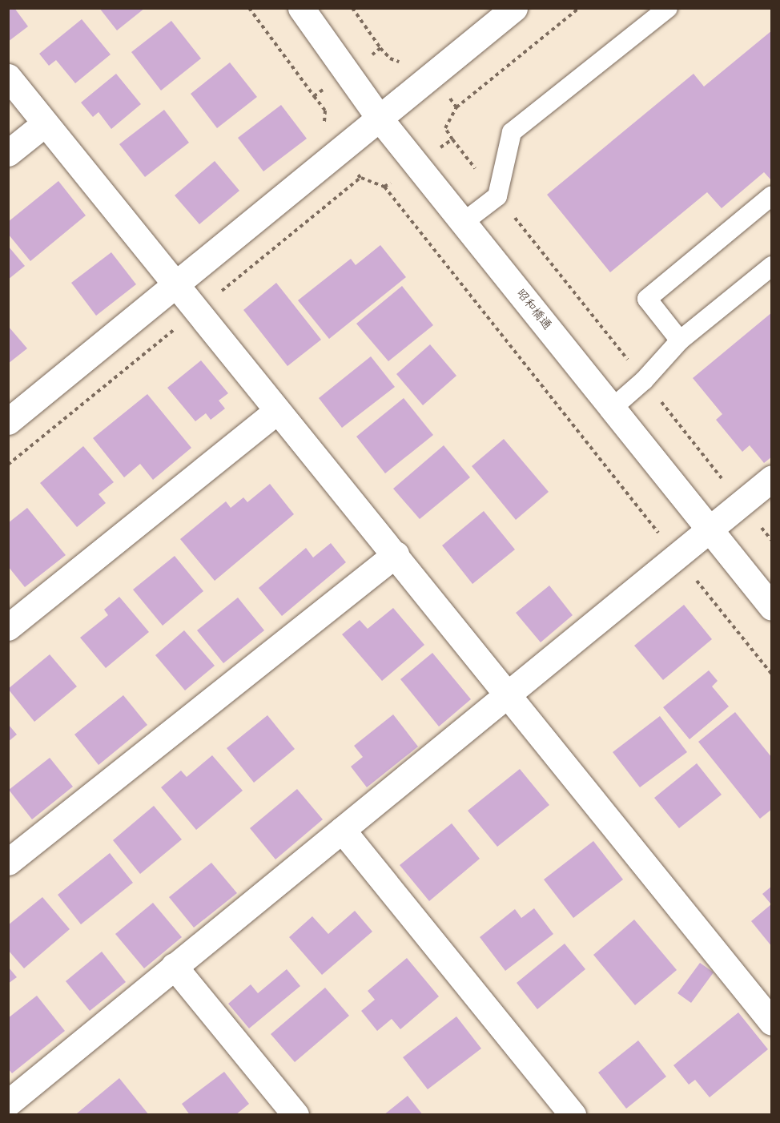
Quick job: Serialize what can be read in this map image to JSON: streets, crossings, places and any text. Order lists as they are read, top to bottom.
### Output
{
  "streets": {
    "street": ["昭和橋通"]
  }
}
